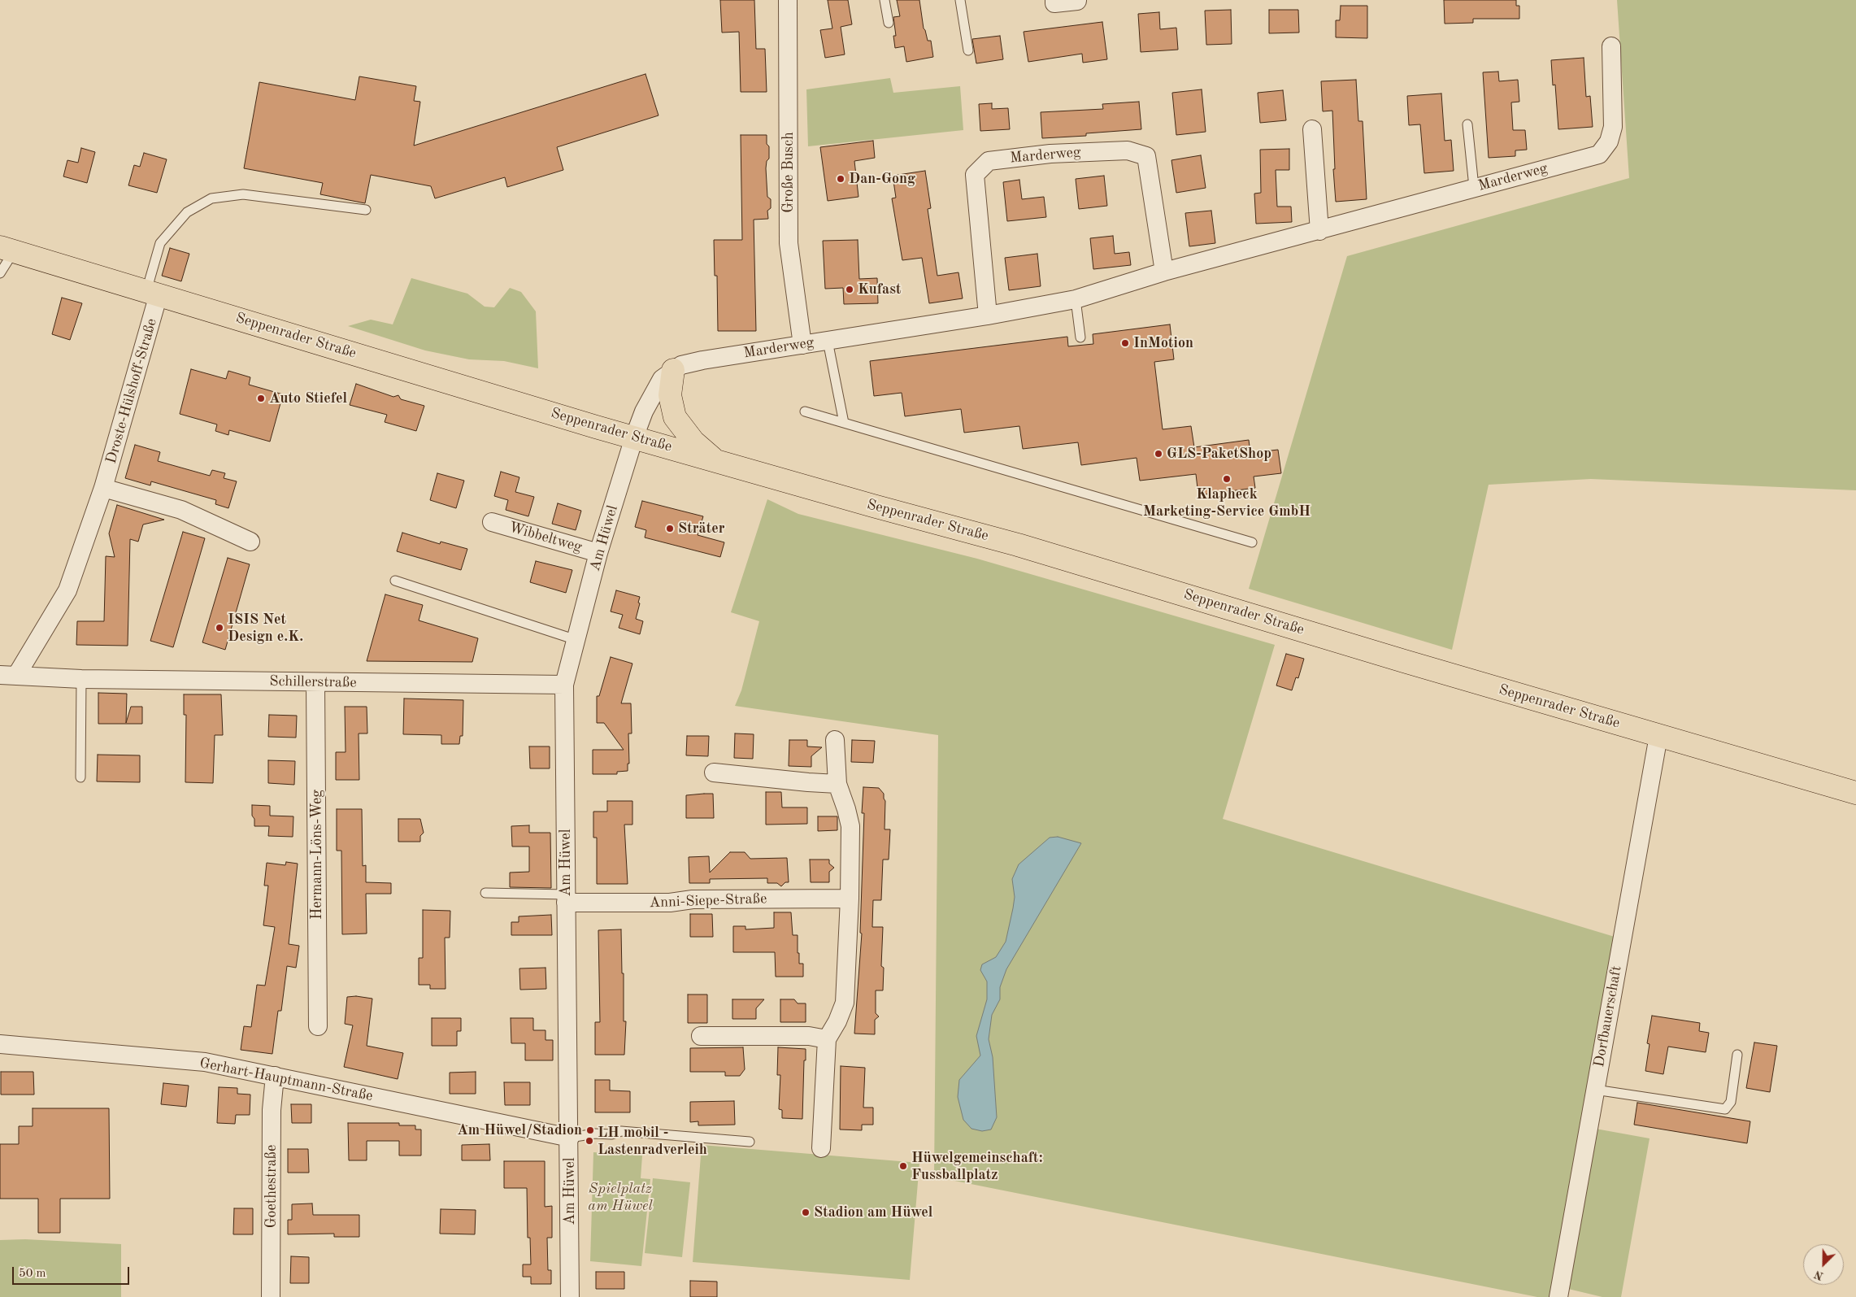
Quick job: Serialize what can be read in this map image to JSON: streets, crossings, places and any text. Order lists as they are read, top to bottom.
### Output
{
  "streets": {
    "main road": ["Seppenrader Straße"],
    "street": [
      "Marderweg",
      "Große Busch",
      "Droste-Hülshoff-Straße",
      "Wibbeltweg",
      "Am Hüwel",
      "Schillerstraße",
      "Hermann-Löns-Weg",
      "Anni-Siepe-Straße",
      "Dorfbauerschaft",
      "Gerhart-Hauptmann-Straße",
      "Goethestraße"
    ]
  },
  "crossings": [
    ["Marderweg", "Große Busch"],
    ["Marderweg", "Seppenrader Straße"],
    ["Marderweg", "Am Hüwel"],
    ["Seppenrader Straße", "Droste-Hülshoff-Straße"],
    ["Seppenrader Straße", "Am Hüwel"],
    ["Seppenrader Straße", "Dorfbauerschaft"],
    ["Droste-Hülshoff-Straße", "Schillerstraße"],
    ["Wibbeltweg", "Am Hüwel"],
    ["Am Hüwel", "Schillerstraße"],
    ["Am Hüwel", "Anni-Siepe-Straße"],
    ["Am Hüwel", "Gerhart-Hauptmann-Straße"],
    ["Schillerstraße", "Hermann-Löns-Weg"],
    ["Gerhart-Hauptmann-Straße", "Goethestraße"]
  ],
  "parks": ["Spielplatz am Hüwel"],
  "places": [
    "Dan-Gong",
    "Kufast",
    "InMotion",
    "Auto Stiefel",
    "GLS-PaketShop",
    "Klapheck Marketing-Service GmbH",
    "Sträter",
    "ISIS Net Design e.K.",
    "Am Hüwel/Stadion",
    "LH mobil - Lastenradverleih",
    "Hüwelgemeinschaft: Fussballplatz",
    "Stadion am Hüwel"
  ],
  "scale_bar": "50 m",
  "north": "bottom left"
}
